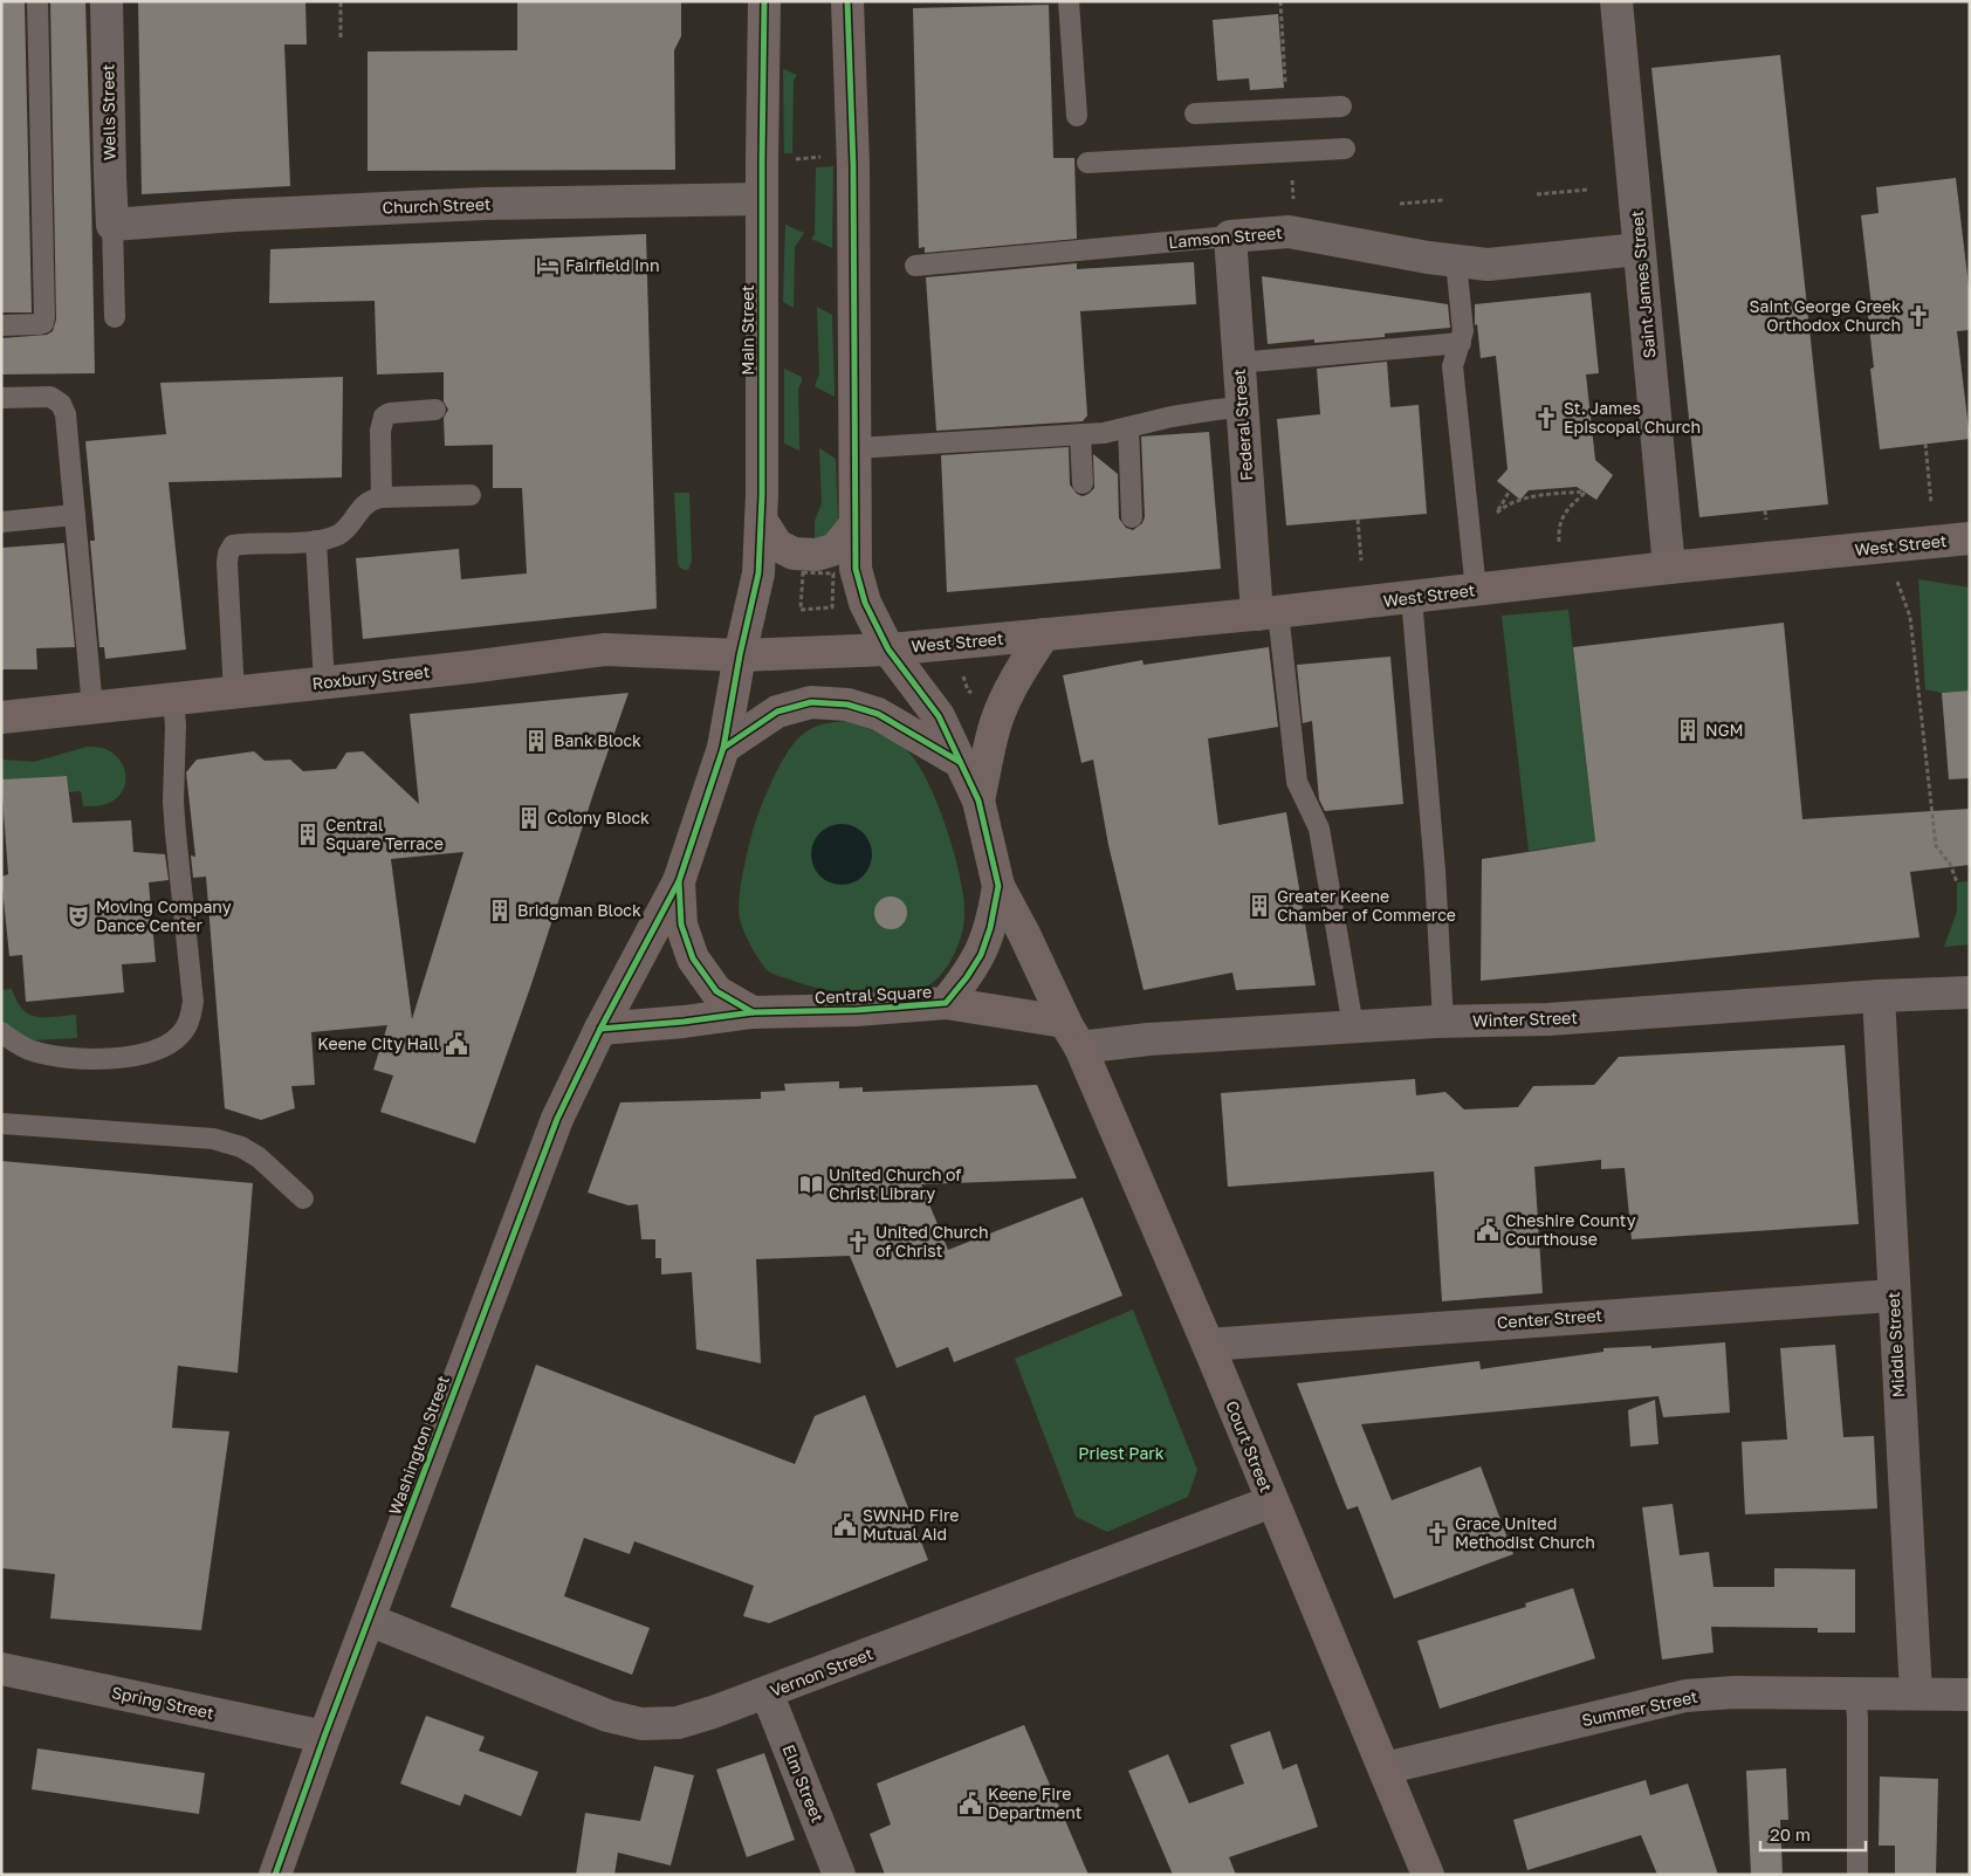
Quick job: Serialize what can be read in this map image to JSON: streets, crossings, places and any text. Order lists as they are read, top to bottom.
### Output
{
  "streets": {
    "main road": [
      "Main Street",
      "West Street",
      "Roxbury Street",
      "Central Square",
      "Washington Street",
      "Court Street"
    ],
    "street": [
      "Wells Street",
      "Church Street",
      "Lamson Street",
      "Saint James Street",
      "Federal Street",
      "Winter Street",
      "Center Street",
      "Middle Street",
      "Vernon Street",
      "Spring Street",
      "Summer Street",
      "Elm Street"
    ]
  },
  "crossings": [
    ["Wells Street", "Church Street"],
    ["Church Street", "Main Street"],
    ["Lamson Street", "Saint James Street"],
    ["Lamson Street", "Federal Street"],
    ["Saint James Street", "West Street"],
    ["Main Street", "Roxbury Street"],
    ["Federal Street", "West Street"],
    ["West Street", "Central Square"],
    ["Central Square", "Winter Street"],
    ["Central Square", "Washington Street"],
    ["Central Square", "Court Street"],
    ["Winter Street", "Middle Street"],
    ["Winter Street", "Court Street"],
    ["Center Street", "Middle Street"],
    ["Center Street", "Court Street"],
    ["Middle Street", "Summer Street"],
    ["Washington Street", "Vernon Street"],
    ["Washington Street", "Spring Street"],
    ["Court Street", "Vernon Street"],
    ["Court Street", "Summer Street"],
    ["Vernon Street", "Elm Street"]
  ],
  "parks": ["Priest Park"],
  "places": {
    "hotel": ["Fairfield Inn"],
    "church": [
      "Saint George Greek Orthodox Church",
      "St. James Episcopal Church",
      "United Church of Christ",
      "Grace United Methodist Church"
    ],
    "building": [
      "NGM",
      "Bank Block",
      "Colony Block",
      "Central Square Terrace",
      "Greater Keene Chamber of Commerce",
      "Bridgman Block"
    ],
    "theatre": ["Moving Company Dance Center"],
    "public building": [
      "Keene City Hall",
      "Cheshire County Courthouse",
      "SWNHD Fire Mutual Aid",
      "Keene Fire Department"
    ],
    "library": ["United Church of Christ Library"]
  },
  "scale_bar": "20 m"
}
